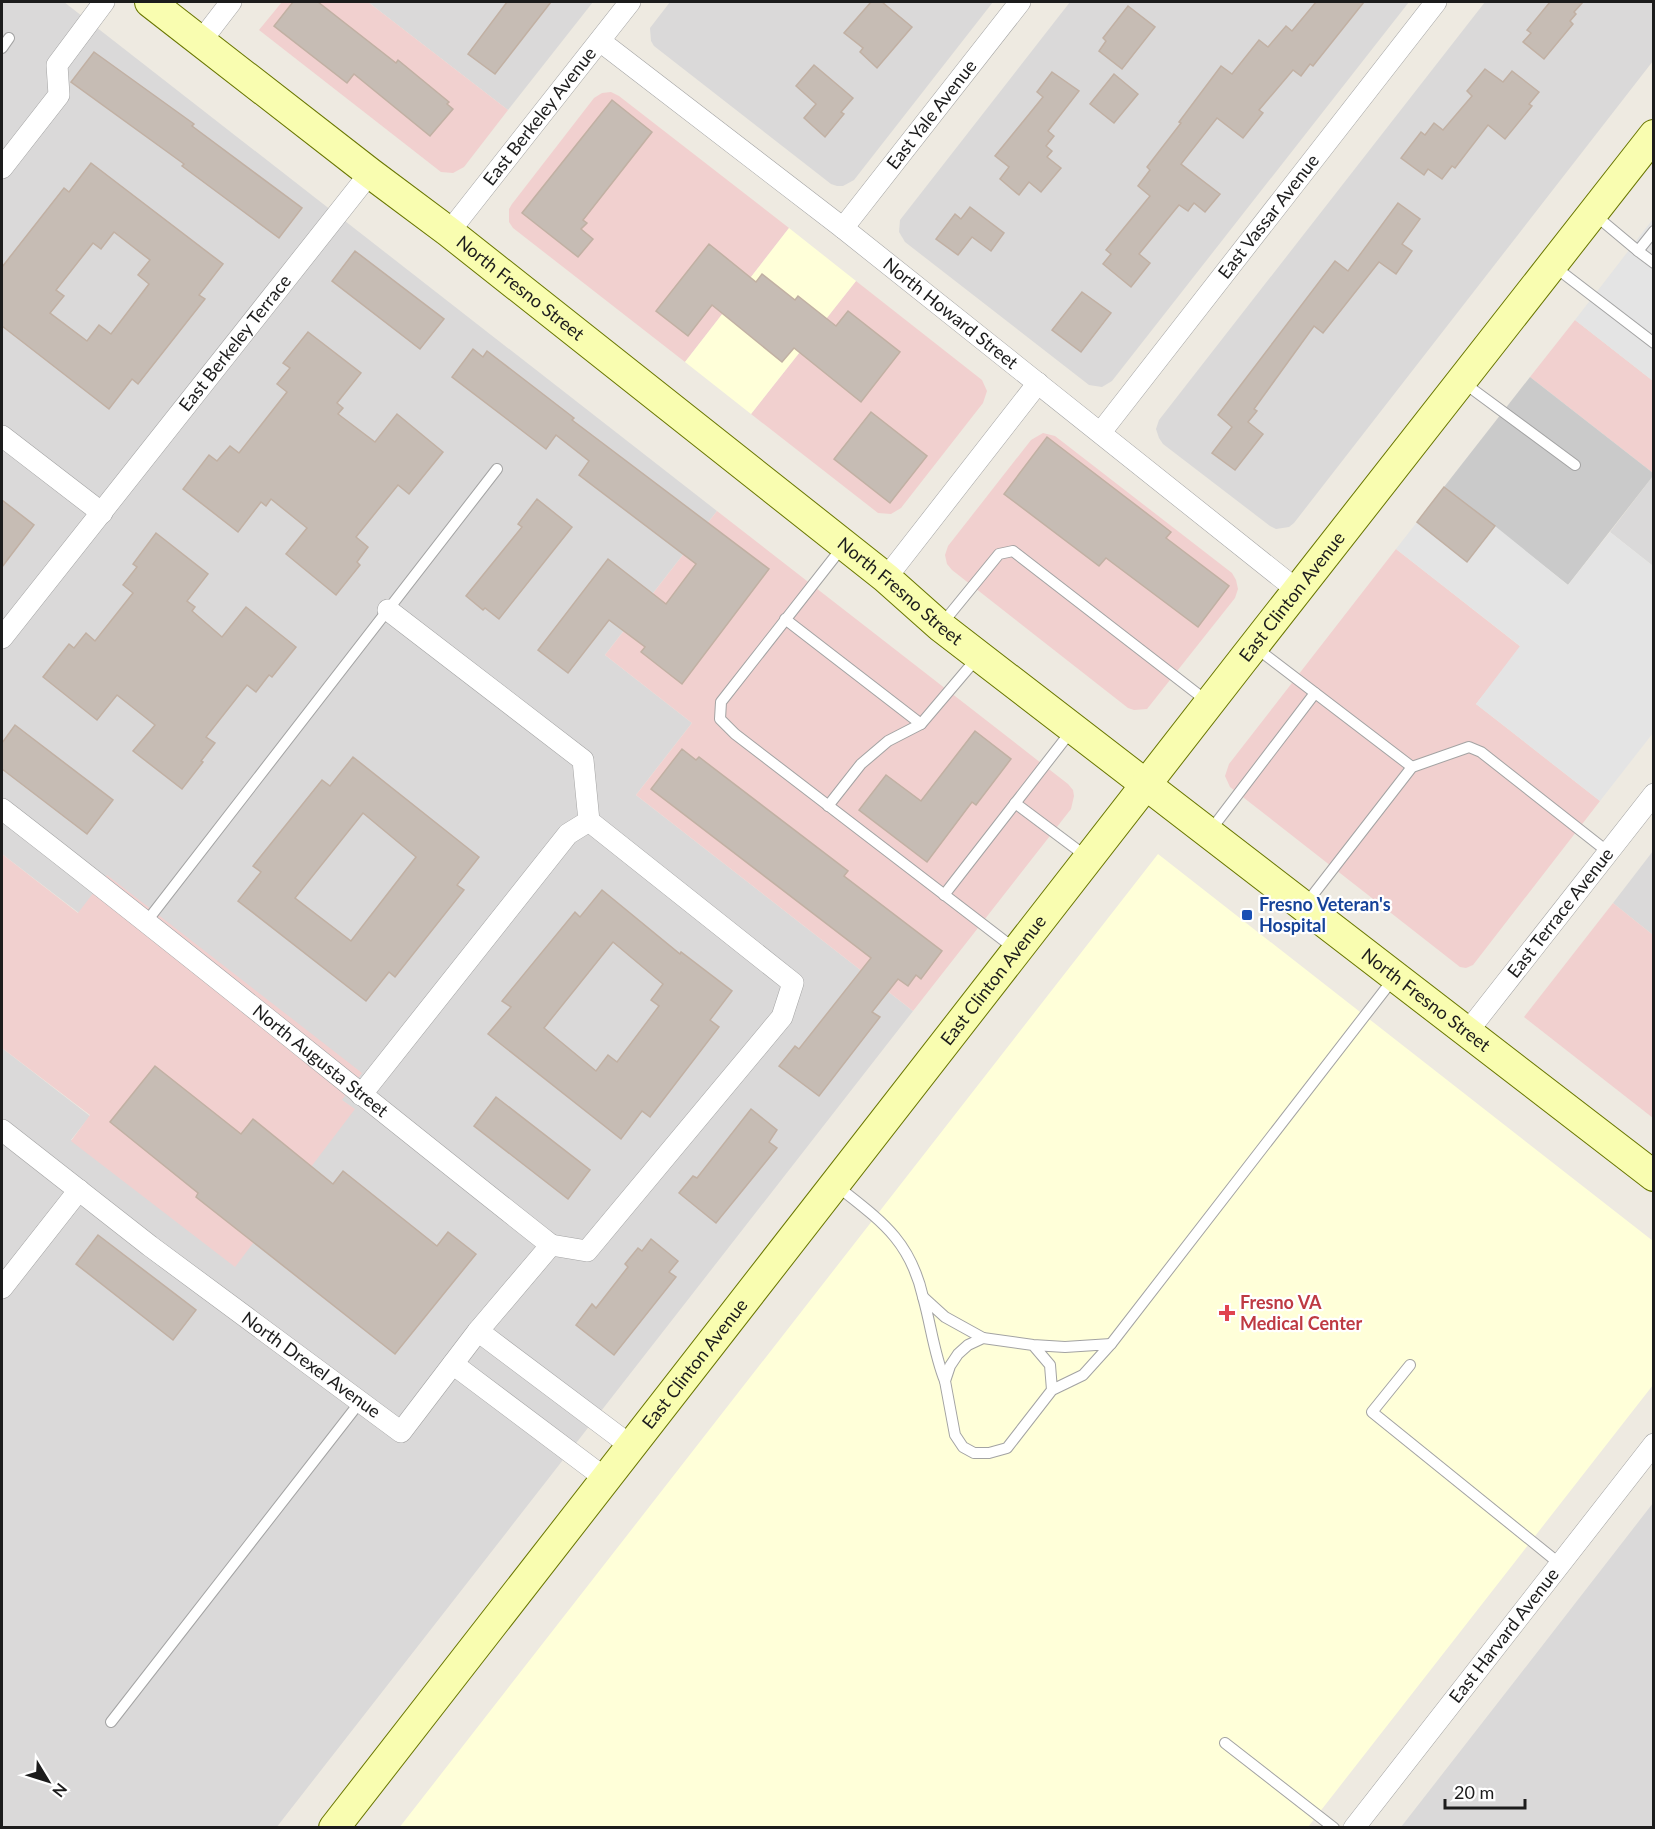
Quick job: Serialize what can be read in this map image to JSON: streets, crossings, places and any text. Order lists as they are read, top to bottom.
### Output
{
  "streets": {
    "main road": ["North Fresno Street", "East Clinton Avenue"],
    "street": [
      "East Yale Avenue",
      "East Berkeley Avenue",
      "East Vassar Avenue",
      "North Howard Street",
      "East Berkeley Terrace",
      "East Terrace Avenue",
      "North Augusta Street",
      "North Drexel Avenue",
      "East Harvard Avenue"
    ]
  },
  "crossings": [
    ["East Yale Avenue", "North Howard Street"],
    ["East Berkeley Avenue", "North Fresno Street"],
    ["East Berkeley Avenue", "North Howard Street"],
    ["East Vassar Avenue", "North Howard Street"],
    ["North Fresno Street", "East Berkeley Terrace"],
    ["North Fresno Street", "East Clinton Avenue"],
    ["North Fresno Street", "East Terrace Avenue"],
    ["North Howard Street", "East Clinton Avenue"]
  ],
  "places": {
    "transit": ["Fresno Veteran's Hospital"],
    "health": ["Fresno VA Medical Center"]
  },
  "scale_bar": "20 m",
  "north": "bottom right"
}
